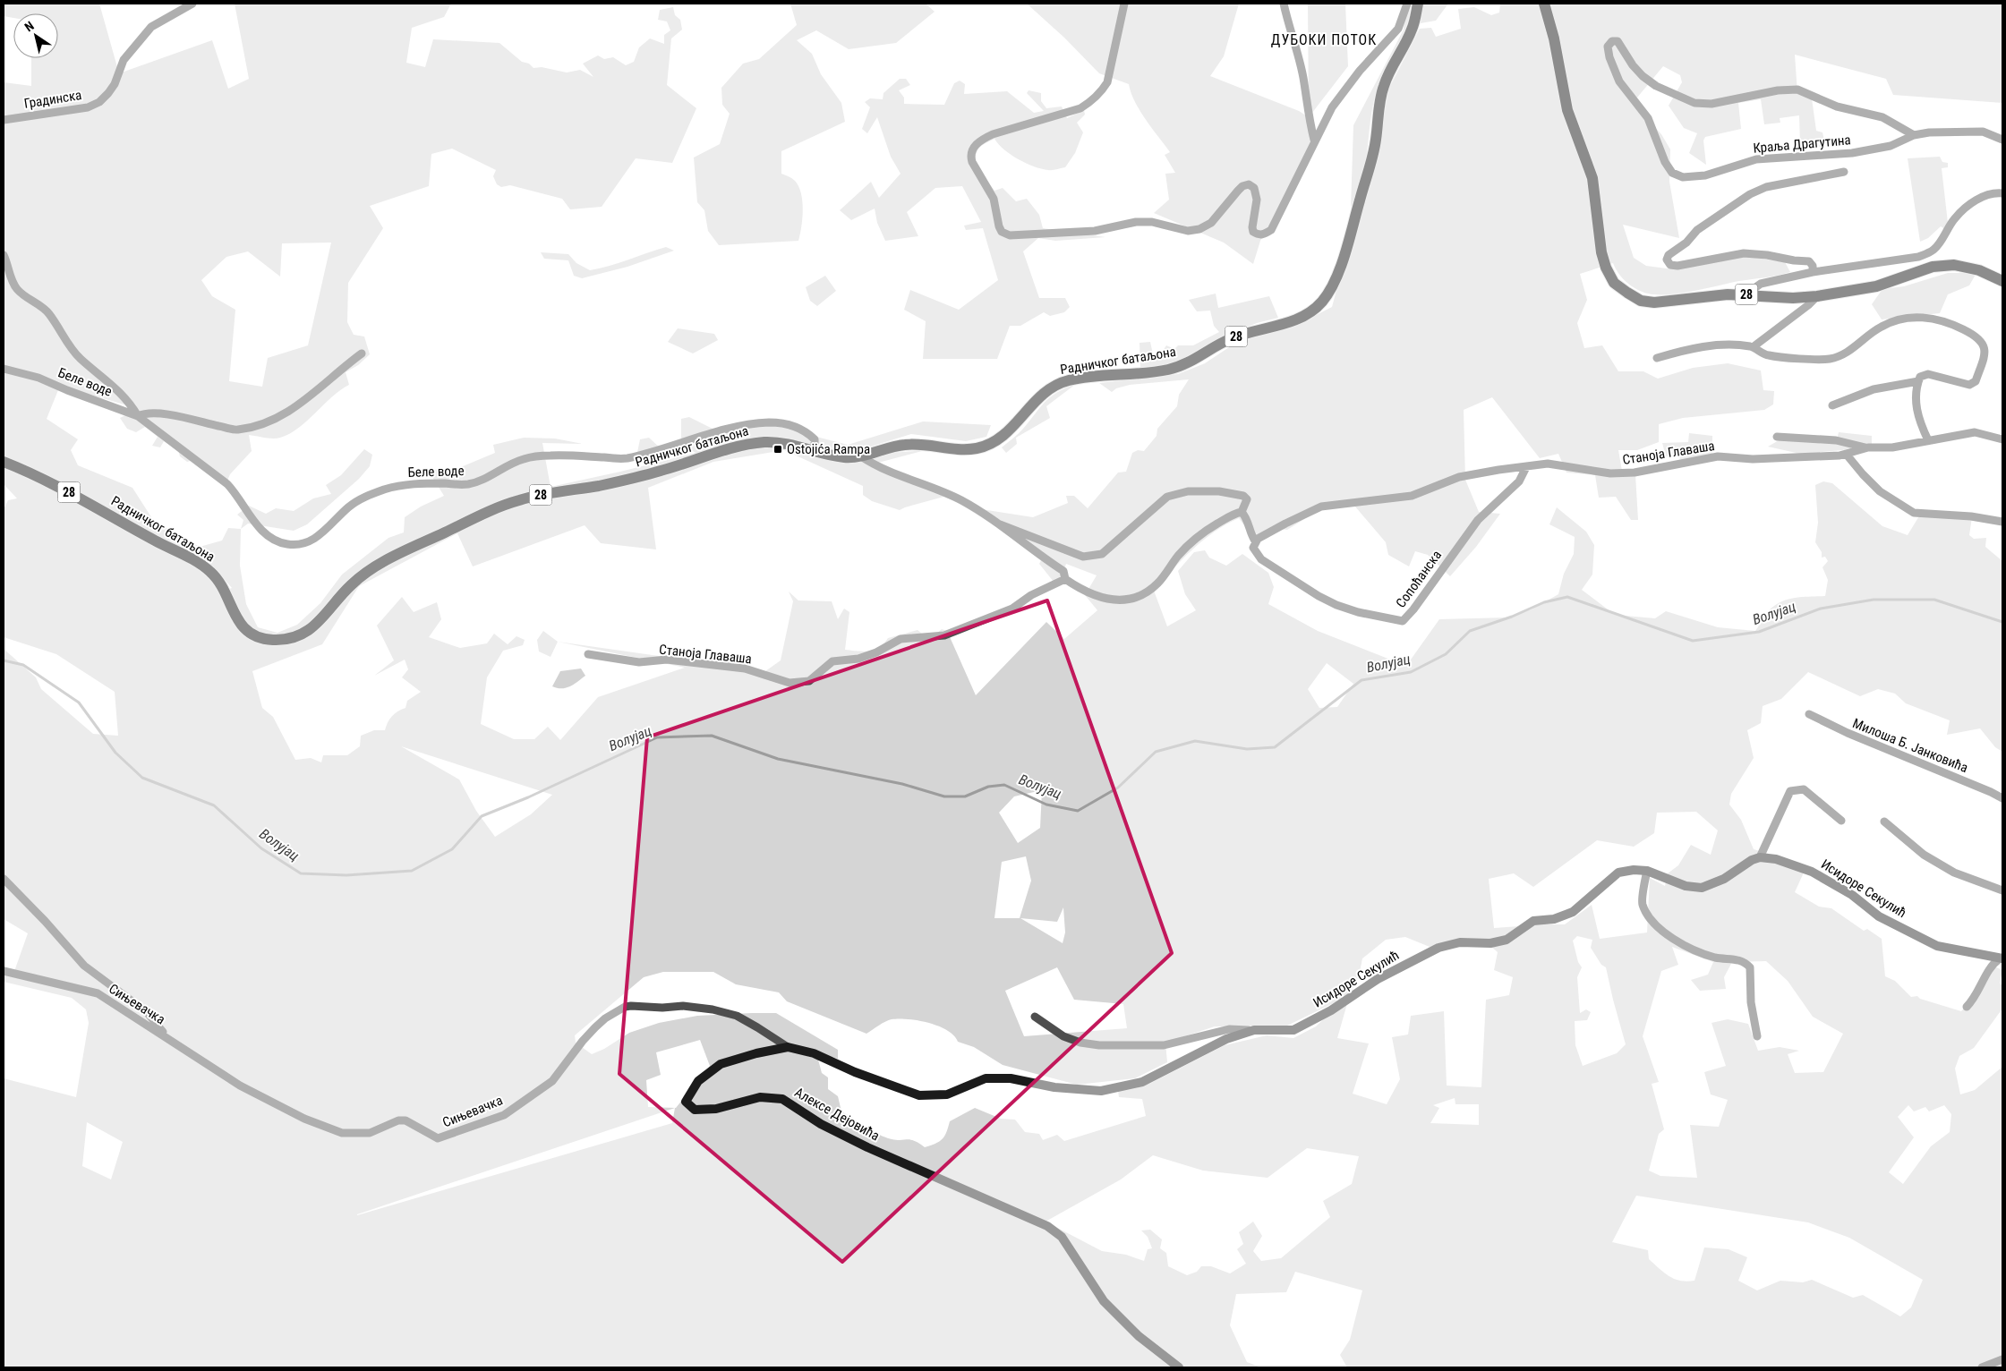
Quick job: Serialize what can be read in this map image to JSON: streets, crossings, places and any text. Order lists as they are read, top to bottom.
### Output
{
  "streets": {
    "main road": ["28", "Радничког батаљона"],
    "street": [
      "Градинска",
      "Краља Драгутина",
      "Беле воде",
      "Станоја Главаша",
      "Сопоћанска",
      "Милоша Б. Јанковића",
      "Исидоре Секулић",
      "Сињевачка",
      "Алексе Дејовића"
    ]
  },
  "crossings": [
    ["Радничког батаљона", "Беле воде"],
    ["Станоја Главаша", "Сопоћанска"],
    ["Исидоре Секулић", "Алексе Дејовића"],
    ["Сињевачка", "Алексе Дејовића"]
  ],
  "districts": ["ДУБОКИ ПОТОК"],
  "water": ["Волујац"],
  "places": {
    "transit": ["Ostojića Rampa"]
  },
  "north": "top left"
}
